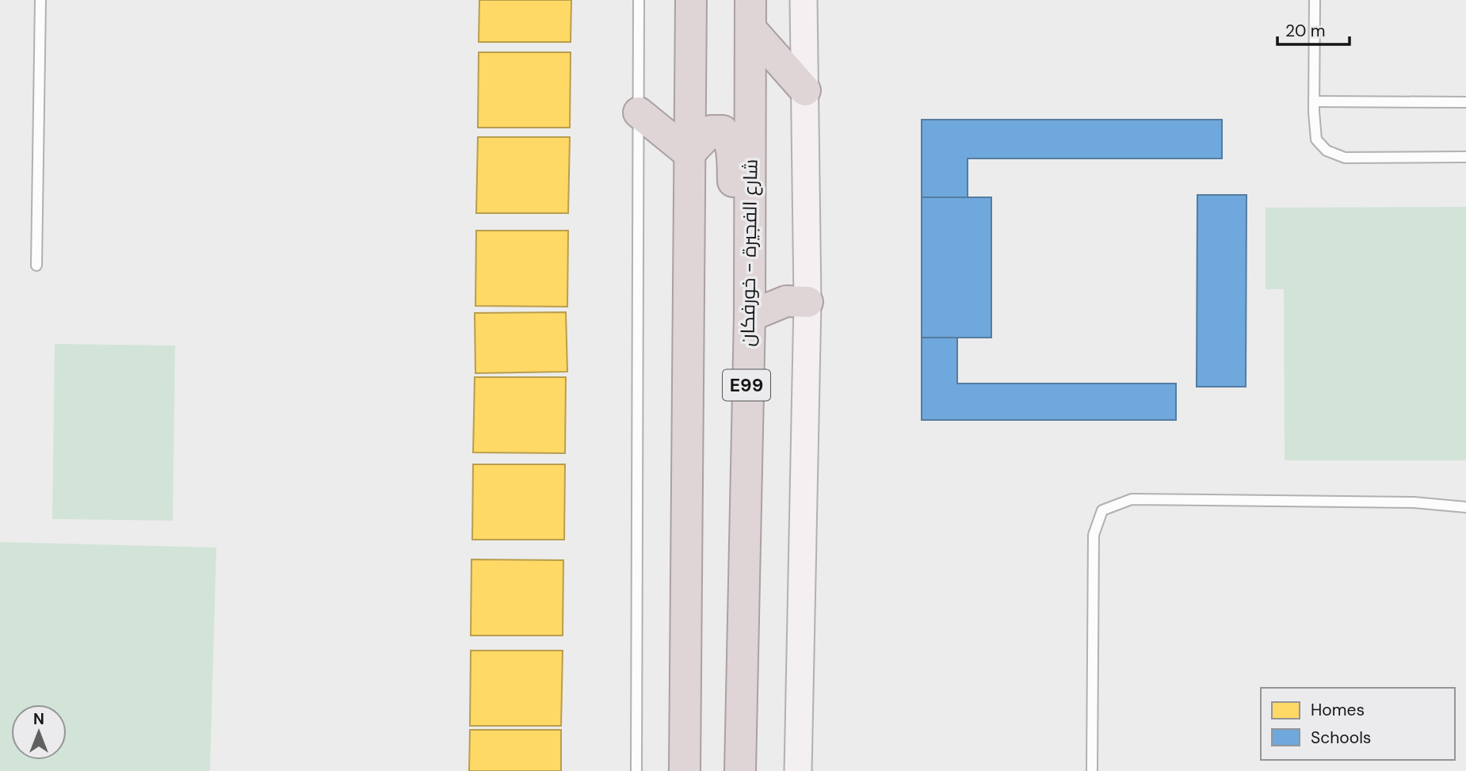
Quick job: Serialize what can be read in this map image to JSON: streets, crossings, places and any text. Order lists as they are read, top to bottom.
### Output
{
  "streets": {
    "highway": ["شارع الفجيرة - خورفكان", "E99"]
  },
  "legend": ["Homes", "Schools"],
  "scale_bar": "20 m",
  "north": "top"
}
